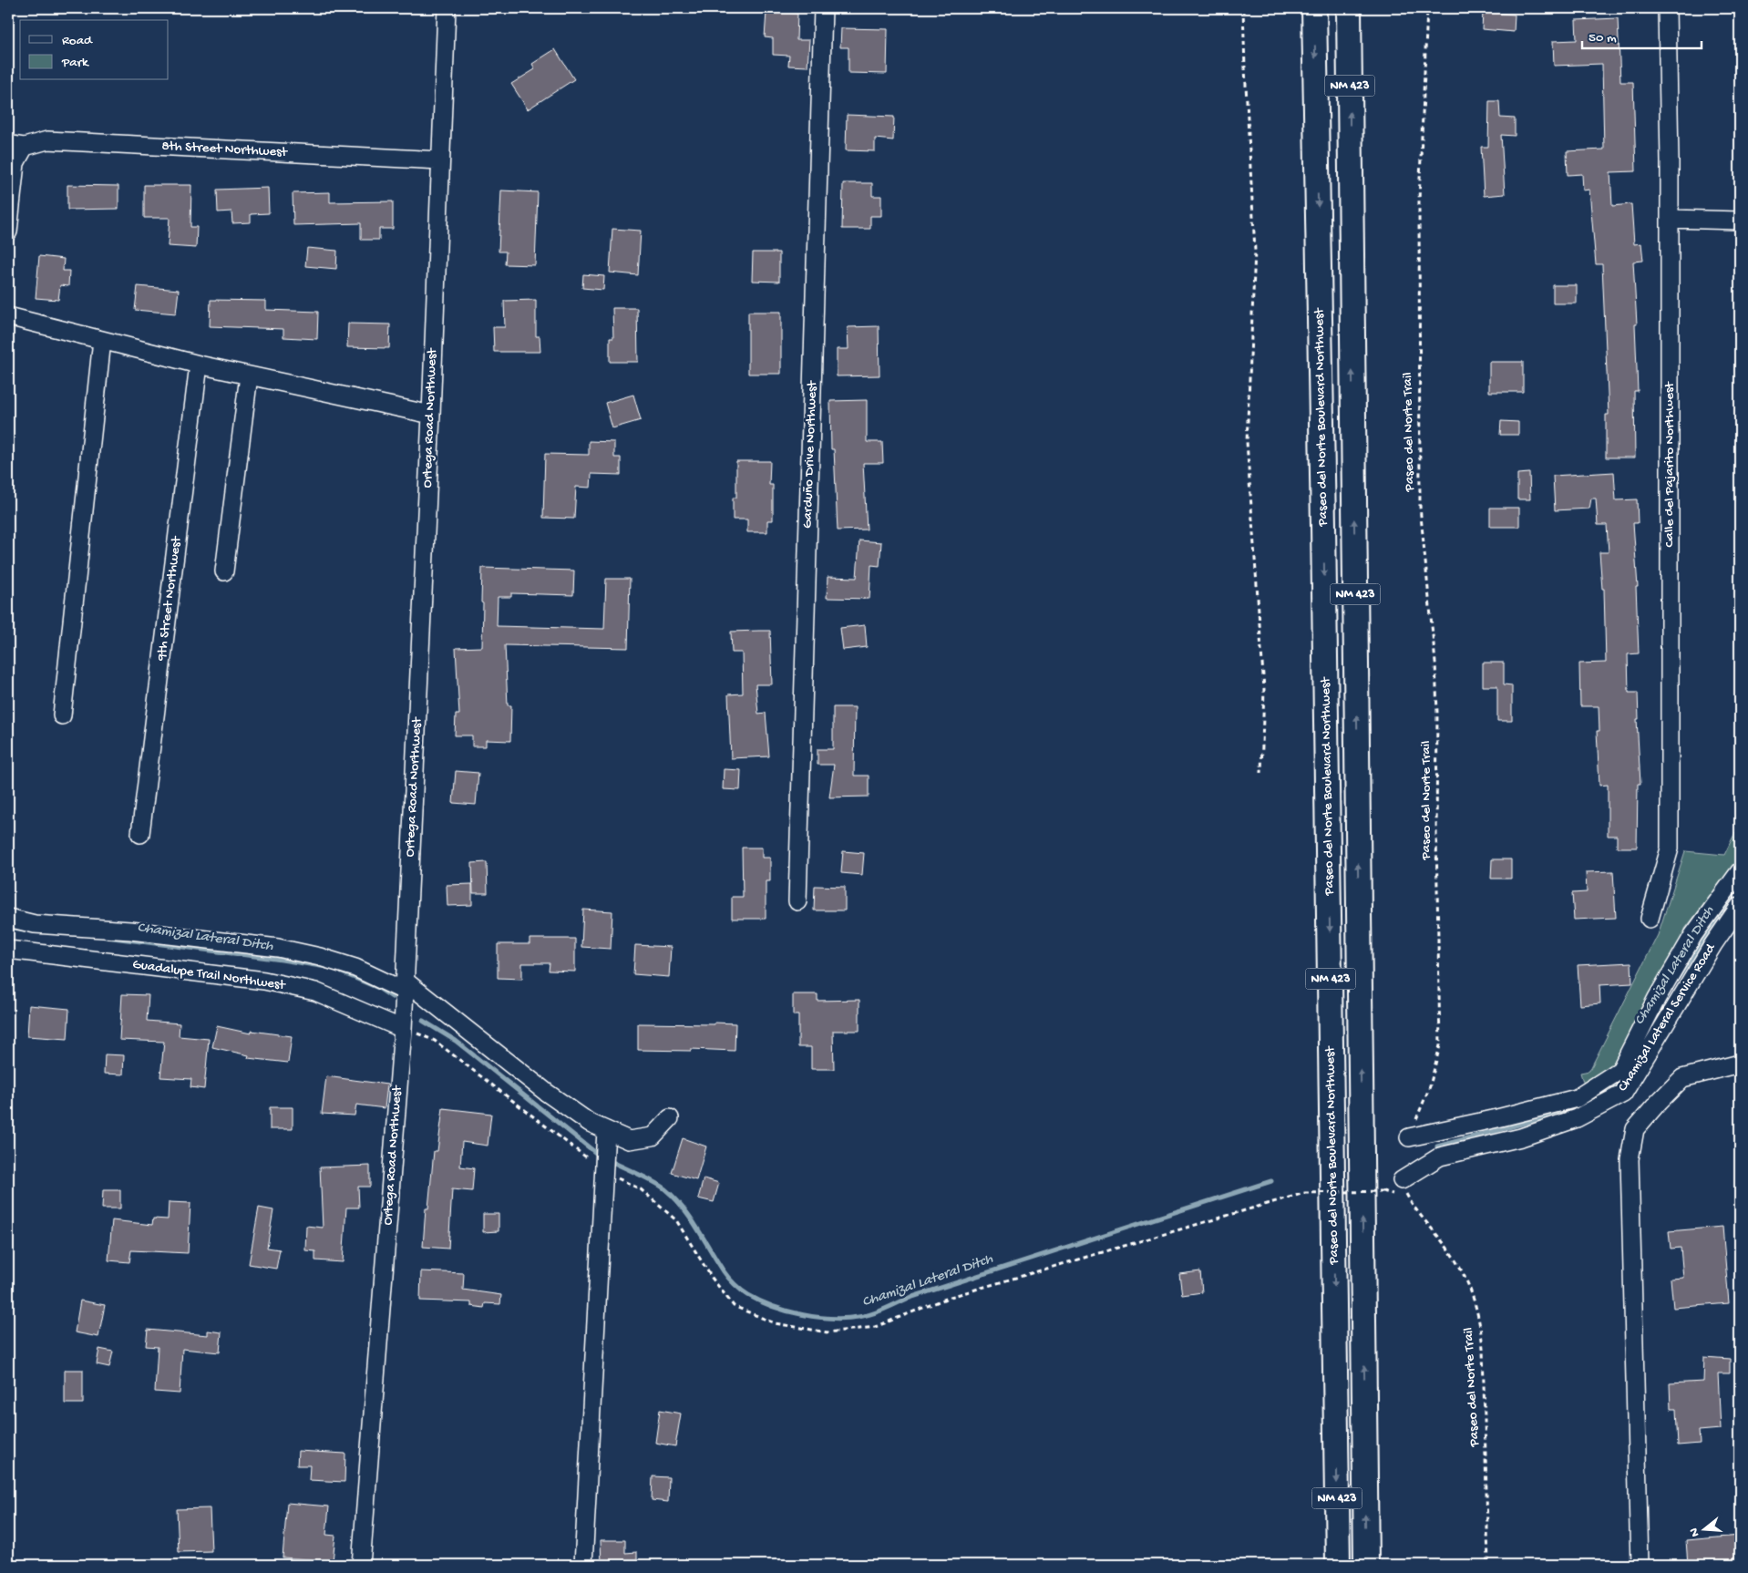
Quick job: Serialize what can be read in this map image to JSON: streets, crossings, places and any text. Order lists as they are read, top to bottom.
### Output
{
  "streets": {
    "highway": ["NM 423", "Paseo del Norte Boulevard Northwest"],
    "street": [
      "8th Street Northwest",
      "Ortega Road Northwest",
      "Garduño Drive Northwest",
      "Calle del Pajarito Northwest",
      "9th Street Northwest",
      "Guadalupe Trail Northwest",
      "Chamizal Lateral Service Road"
    ],
    "path": ["Paseo del Norte Trail"]
  },
  "crossings": [
    ["8th Street Northwest", "Ortega Road Northwest"],
    ["Ortega Road Northwest", "Guadalupe Trail Northwest"],
    ["Paseo del Norte Trail", "Chamizal Lateral Service Road"]
  ],
  "water": ["Chamizal Lateral Ditch"],
  "legend": ["Road", "Park"],
  "scale_bar": "50 m",
  "north": "left"
}
